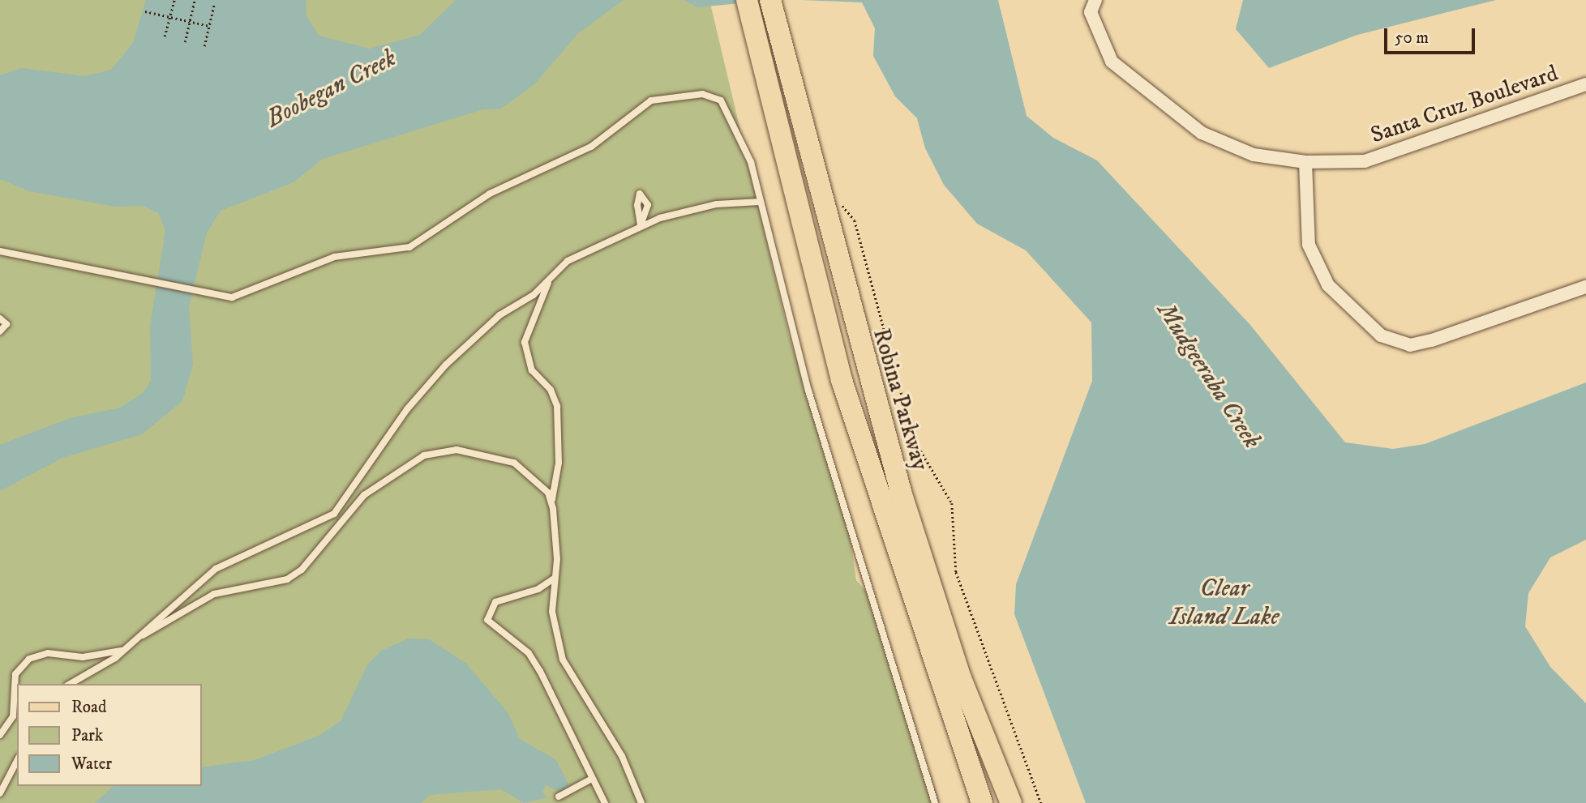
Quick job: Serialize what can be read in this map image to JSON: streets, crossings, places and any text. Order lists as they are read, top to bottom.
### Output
{
  "streets": {
    "main road": ["Robina Parkway"],
    "street": ["Santa Cruz Boulevard"]
  },
  "water": ["Boobegan Creek", "Mudgeeraba Creek", "Clear Island Lake"],
  "legend": ["Road", "Park", "Water"],
  "scale_bar": "50 m"
}
